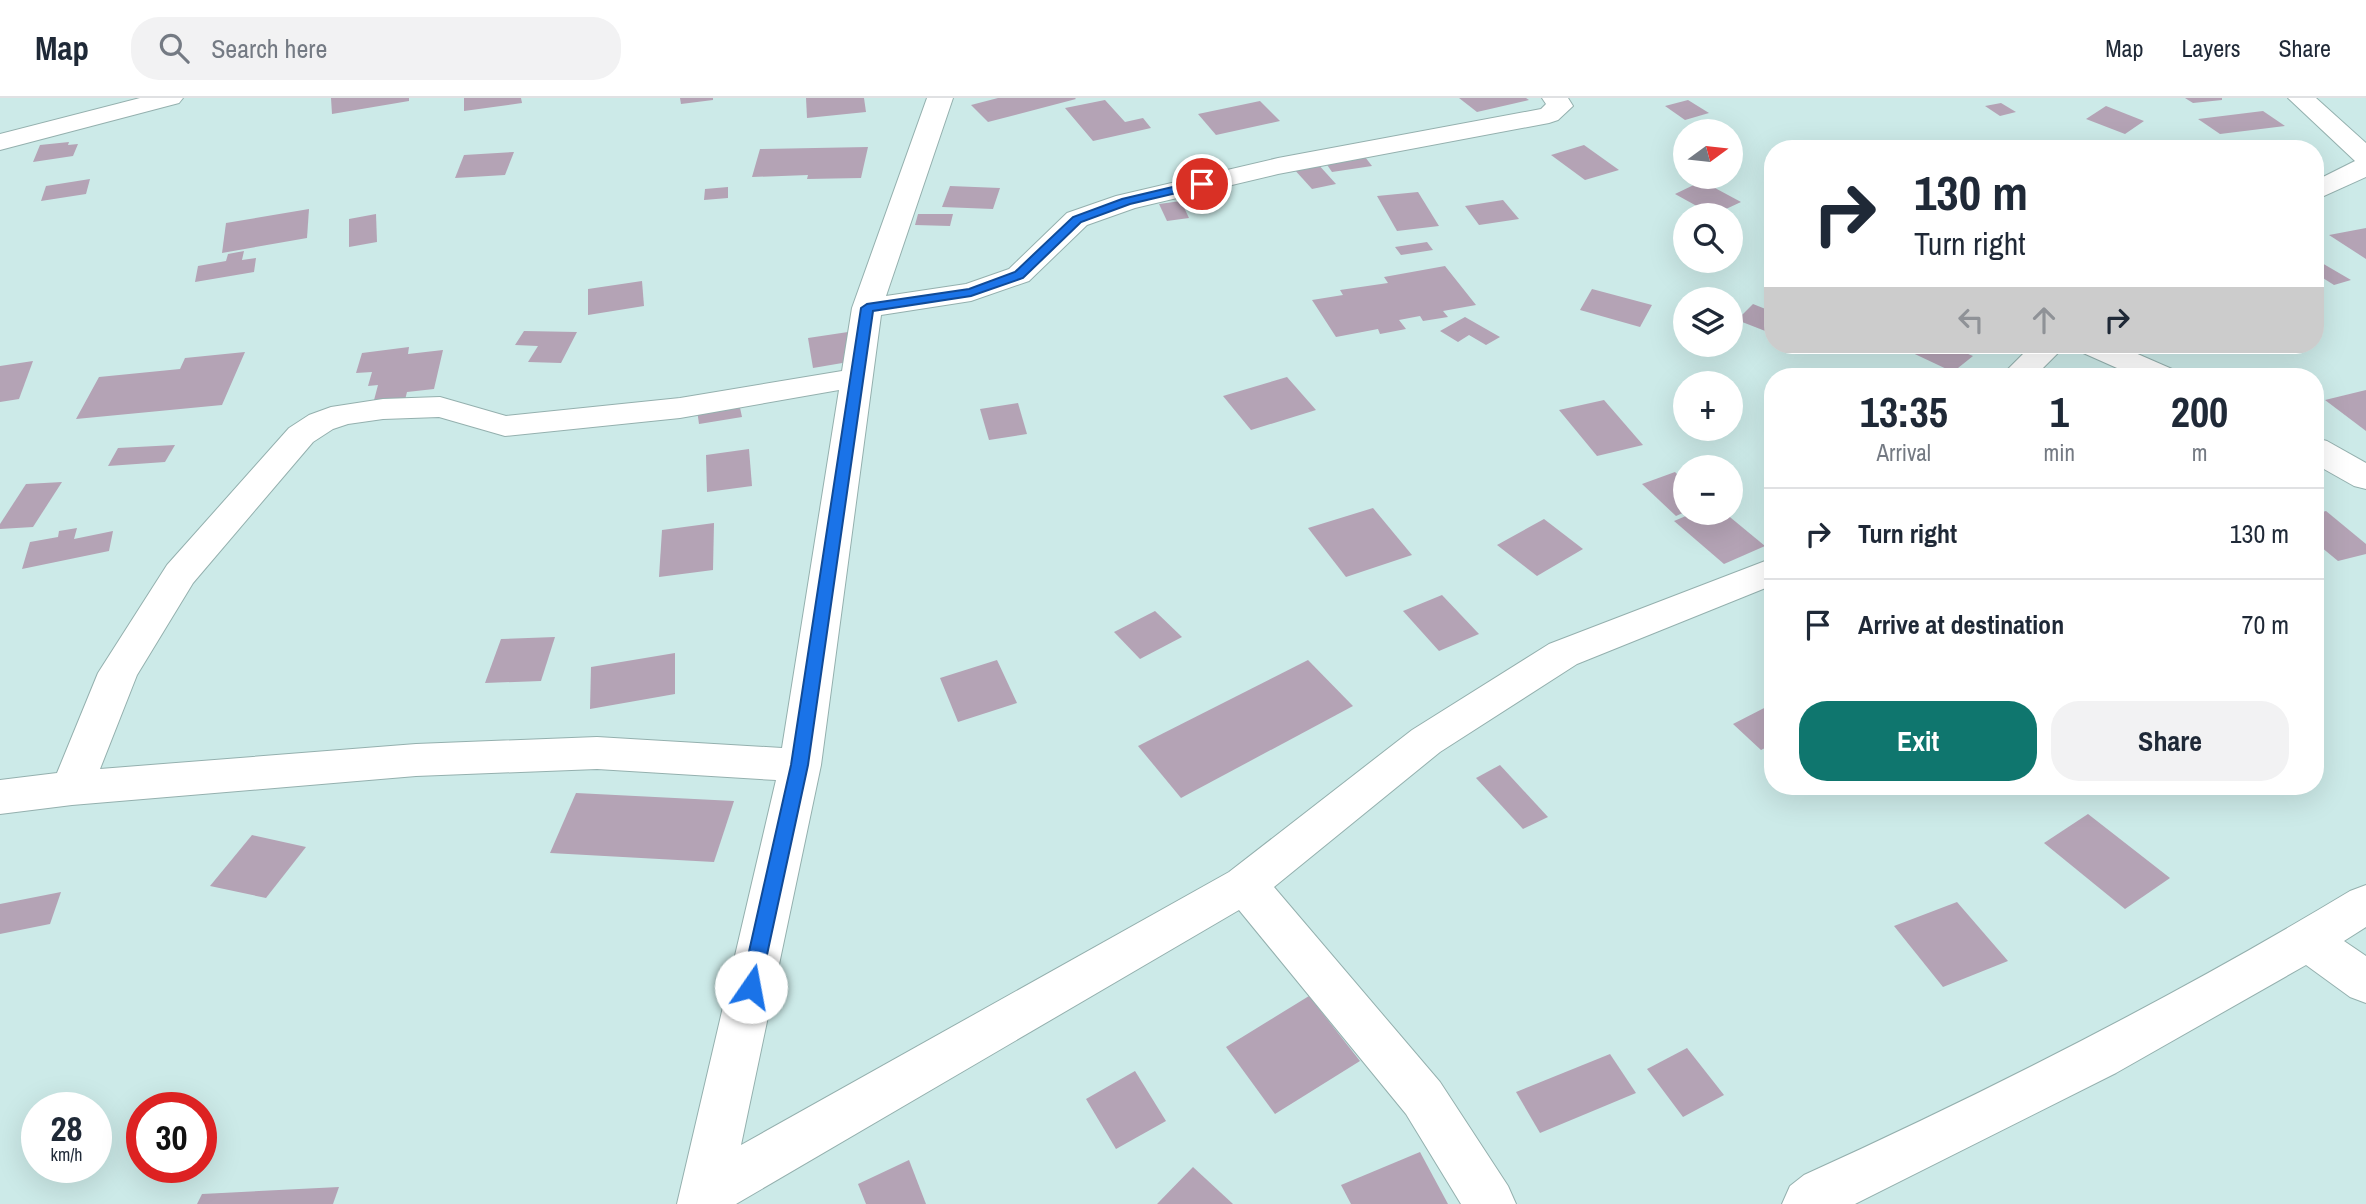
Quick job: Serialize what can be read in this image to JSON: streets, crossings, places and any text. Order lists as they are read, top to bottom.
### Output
{
  "north": "right",
  "page": {
    "header": "Map",
    "search": "Search here",
    "nav": ["Map", "Layers", "Share"],
    "map_buttons": ["+", "−"],
    "turn": ["130 m", "Turn right"],
    "eta": [
      "13:35",
      "Arrival",
      "1",
      "min",
      "200",
      "m"
    ],
    "list": [
      {
        "name": "Turn right",
        "value": "130 m"
      },
      {
        "name": "Arrive at destination",
        "value": "70 m"
      }
    ],
    "buttons": ["Exit", "Share"],
    "speed": "28 km/h",
    "limit": "30"
  }
}
